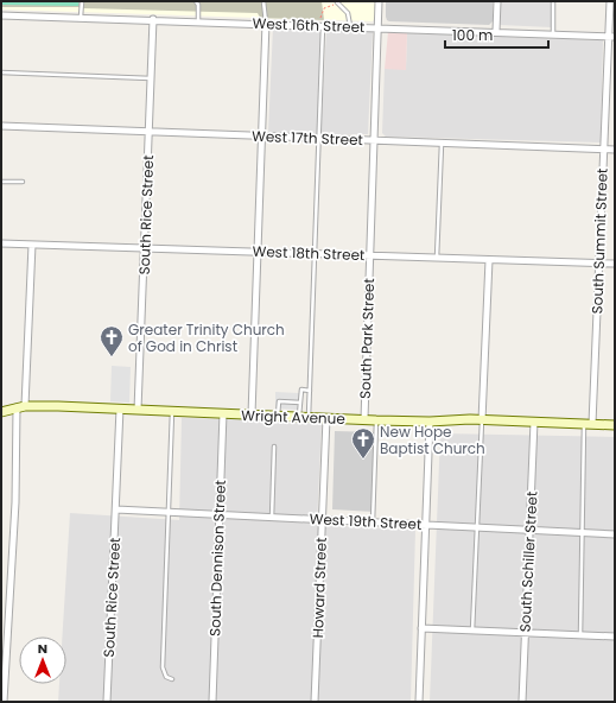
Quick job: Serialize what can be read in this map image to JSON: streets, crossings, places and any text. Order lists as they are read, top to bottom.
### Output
{
  "streets": {
    "main road": ["Wright Avenue"],
    "street": [
      "West 16th Street",
      "West 17th Street",
      "South Rice Street",
      "South Summit Street",
      "West 18th Street",
      "South Park Street",
      "West 19th Street",
      "South Dennison Street",
      "South Schiller Street",
      "Howard Street"
    ]
  },
  "crossings": [
    ["West 16th Street", "South Rice Street"],
    ["West 16th Street", "South Summit Street"],
    ["West 16th Street", "South Park Street"],
    ["West 17th Street", "South Rice Street"],
    ["West 17th Street", "South Summit Street"],
    ["West 17th Street", "South Park Street"],
    ["South Rice Street", "West 18th Street"],
    ["South Rice Street", "Wright Avenue"],
    ["South Rice Street", "West 19th Street"],
    ["South Summit Street", "West 18th Street"],
    ["South Summit Street", "Wright Avenue"],
    ["West 18th Street", "South Park Street"],
    ["South Park Street", "Wright Avenue"],
    ["Wright Avenue", "South Dennison Street"],
    ["Wright Avenue", "South Schiller Street"],
    ["Wright Avenue", "Howard Street"],
    ["West 19th Street", "South Dennison Street"],
    ["West 19th Street", "South Schiller Street"],
    ["West 19th Street", "Howard Street"]
  ],
  "places": {
    "church": ["Greater Trinity Church of God in Christ", "New Hope Baptist Church"]
  },
  "scale_bar": "100 m",
  "north": "top"
}
